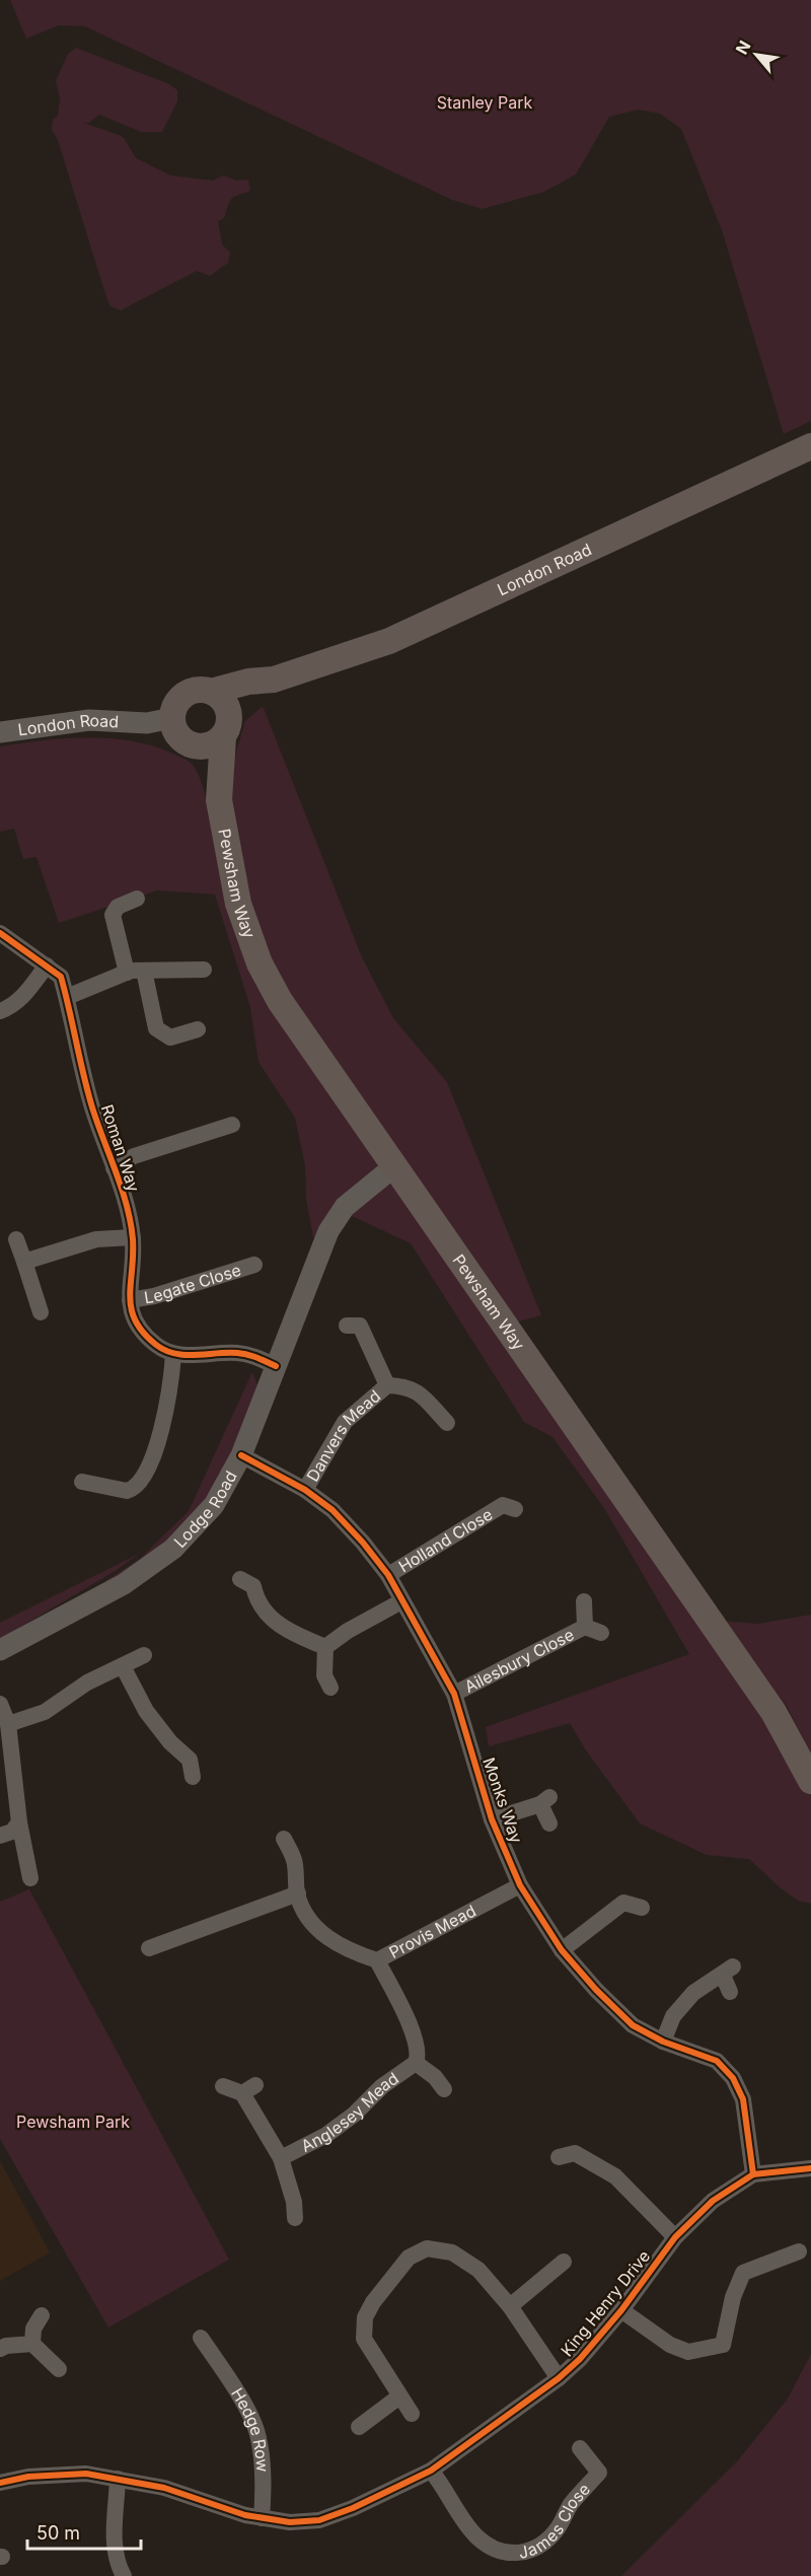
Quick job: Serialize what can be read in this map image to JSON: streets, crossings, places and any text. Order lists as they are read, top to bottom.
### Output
{
  "streets": {
    "main road": ["London Road", "Pewsham Way"],
    "street": [
      "Roman Way",
      "Legate Close",
      "Danvers Mead",
      "Lodge Road",
      "Holland Close",
      "Ailesbury Close",
      "Monks Way",
      "Provis Mead",
      "Anglesey Mead",
      "King Henry Drive",
      "Hedge Row",
      "James Close"
    ]
  },
  "crossings": [
    ["London Road", "Pewsham Way"],
    ["Pewsham Way", "Lodge Road"],
    ["Roman Way", "Legate Close"],
    ["Danvers Mead", "Monks Way"],
    ["Lodge Road", "Monks Way"],
    ["Holland Close", "Monks Way"],
    ["Ailesbury Close", "Monks Way"],
    ["Monks Way", "Provis Mead"],
    ["Monks Way", "King Henry Drive"],
    ["Provis Mead", "Anglesey Mead"],
    ["King Henry Drive", "Hedge Row"],
    ["King Henry Drive", "James Close"]
  ],
  "parks": ["Stanley Park", "Pewsham Park"],
  "scale_bar": "50 m",
  "north": "top left"
}
